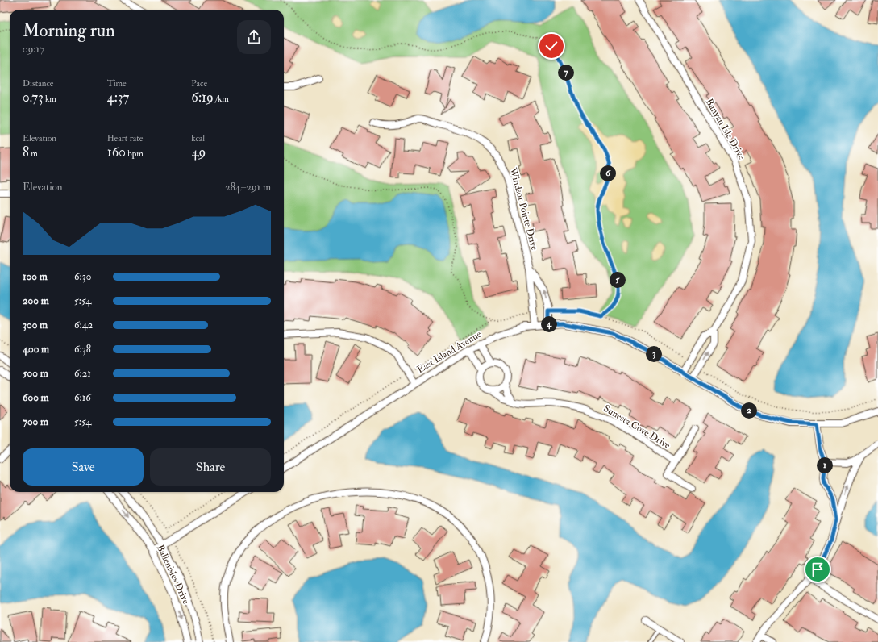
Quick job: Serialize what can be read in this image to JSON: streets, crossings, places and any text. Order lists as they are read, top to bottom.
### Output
{
  "streets": {
    "street": [
      "Banyan Isle Drive",
      "Windsor Pointe Drive",
      "East Island Avenue",
      "Sunesta Cove Drive",
      "Ballenisles Drive"
    ]
  },
  "crossings": [
    ["Banyan Isle Drive", "East Island Avenue"],
    ["Windsor Pointe Drive", "East Island Avenue"]
  ],
  "page": {
    "heading": ["Morning run", "09:17"],
    "pins": [
      "7",
      "6",
      "5",
      "4",
      "3",
      "2",
      "1"
    ],
    "stats": [
      ["Distance", "0.73 km"],
      ["Time", "4:37"],
      ["Pace", "6:19 /km"],
      ["Elevation", "8 m"],
      ["Heart rate", "160 bpm"],
      ["kcal", "49"]
    ],
    "chart": ["Elevation", "284–291 m"],
    "list": [
      {
        "name": "100 m",
        "note": "6:30"
      },
      {
        "name": "200 m",
        "note": "5:54"
      },
      {
        "name": "300 m",
        "note": "6:42"
      },
      {
        "name": "400 m",
        "note": "6:38"
      },
      {
        "name": "500 m",
        "note": "6:21"
      },
      {
        "name": "600 m",
        "note": "6:16"
      },
      {
        "name": "700 m",
        "note": "5:54"
      }
    ],
    "buttons": ["Save", "Share"]
  }
}
